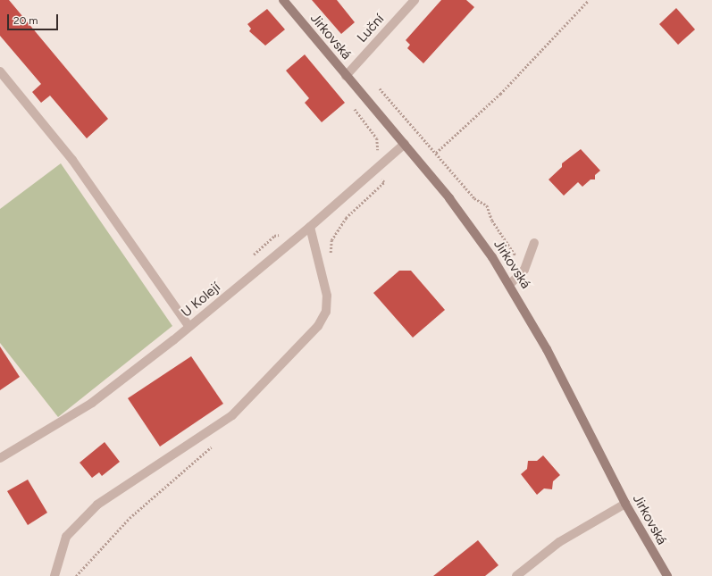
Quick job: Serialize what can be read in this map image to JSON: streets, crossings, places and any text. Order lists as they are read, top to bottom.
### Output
{
  "streets": {
    "main road": ["Jirkovská"],
    "street": ["Luční", "U Kolejí"]
  },
  "crossings": [
    ["Luční", "Jirkovská"],
    ["Jirkovská", "U Kolejí"]
  ],
  "scale_bar": "20 m"
}
